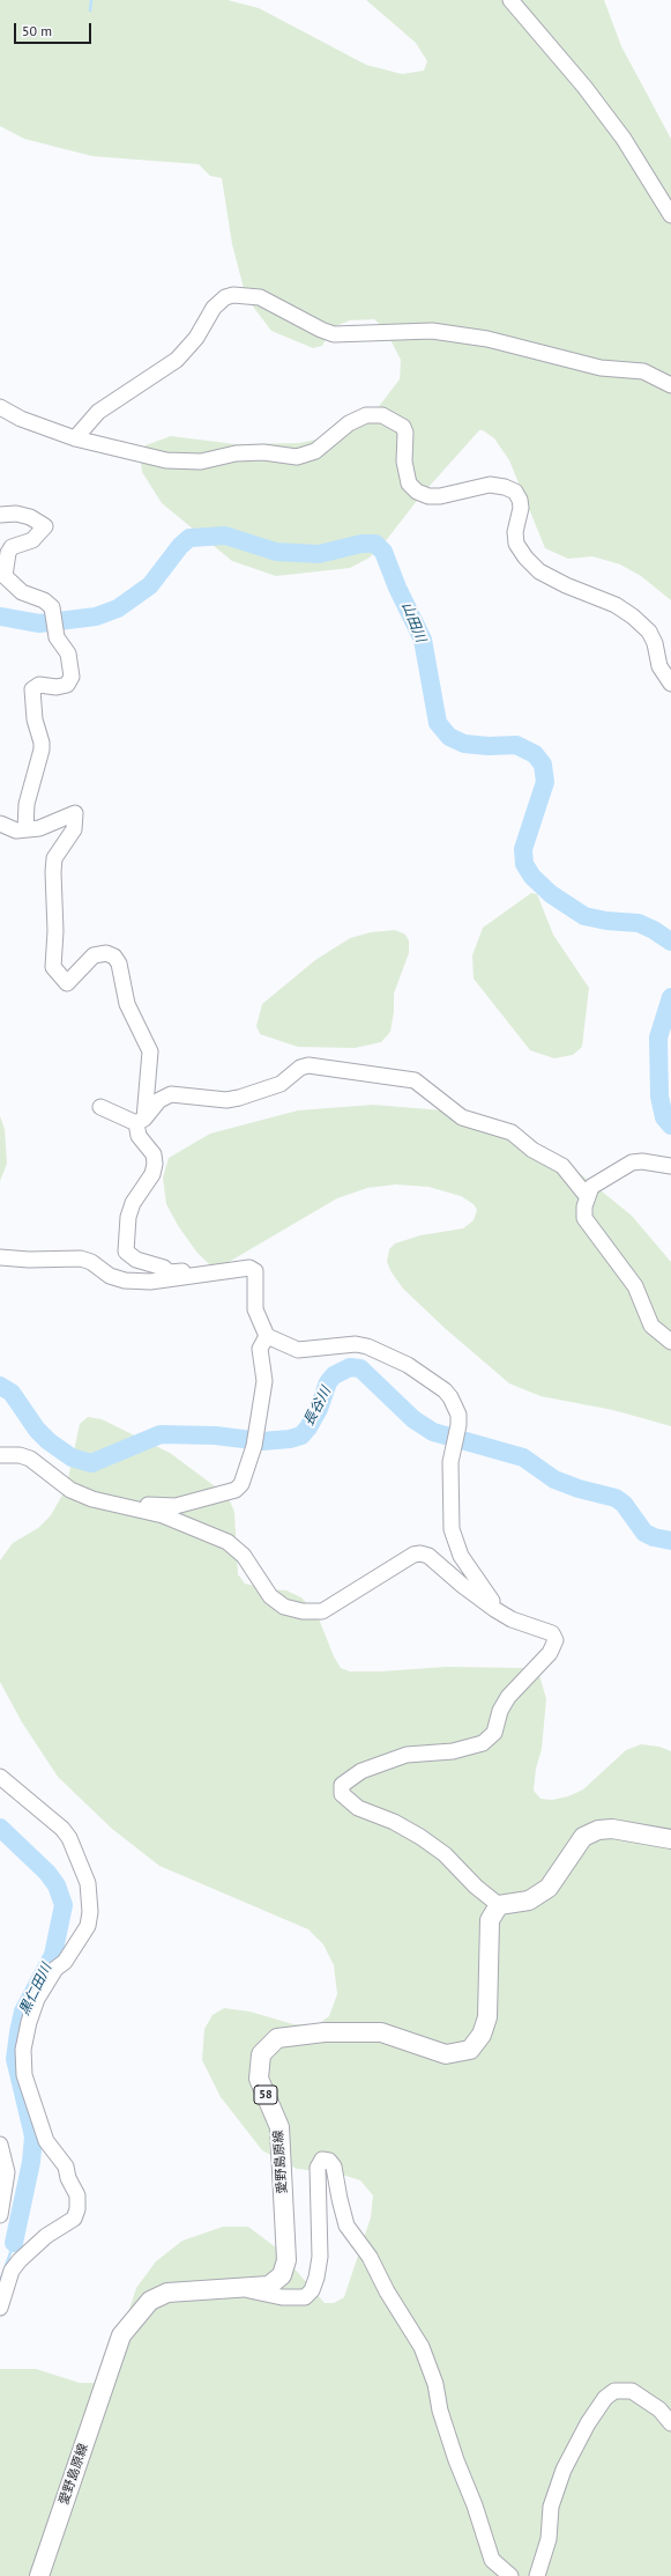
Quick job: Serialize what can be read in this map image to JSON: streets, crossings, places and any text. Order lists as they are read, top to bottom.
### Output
{
  "streets": {
    "main road": ["58", "愛野島原線"]
  },
  "water": ["山田川", "長谷川", "黒仁田川"],
  "scale_bar": "50 m"
}
